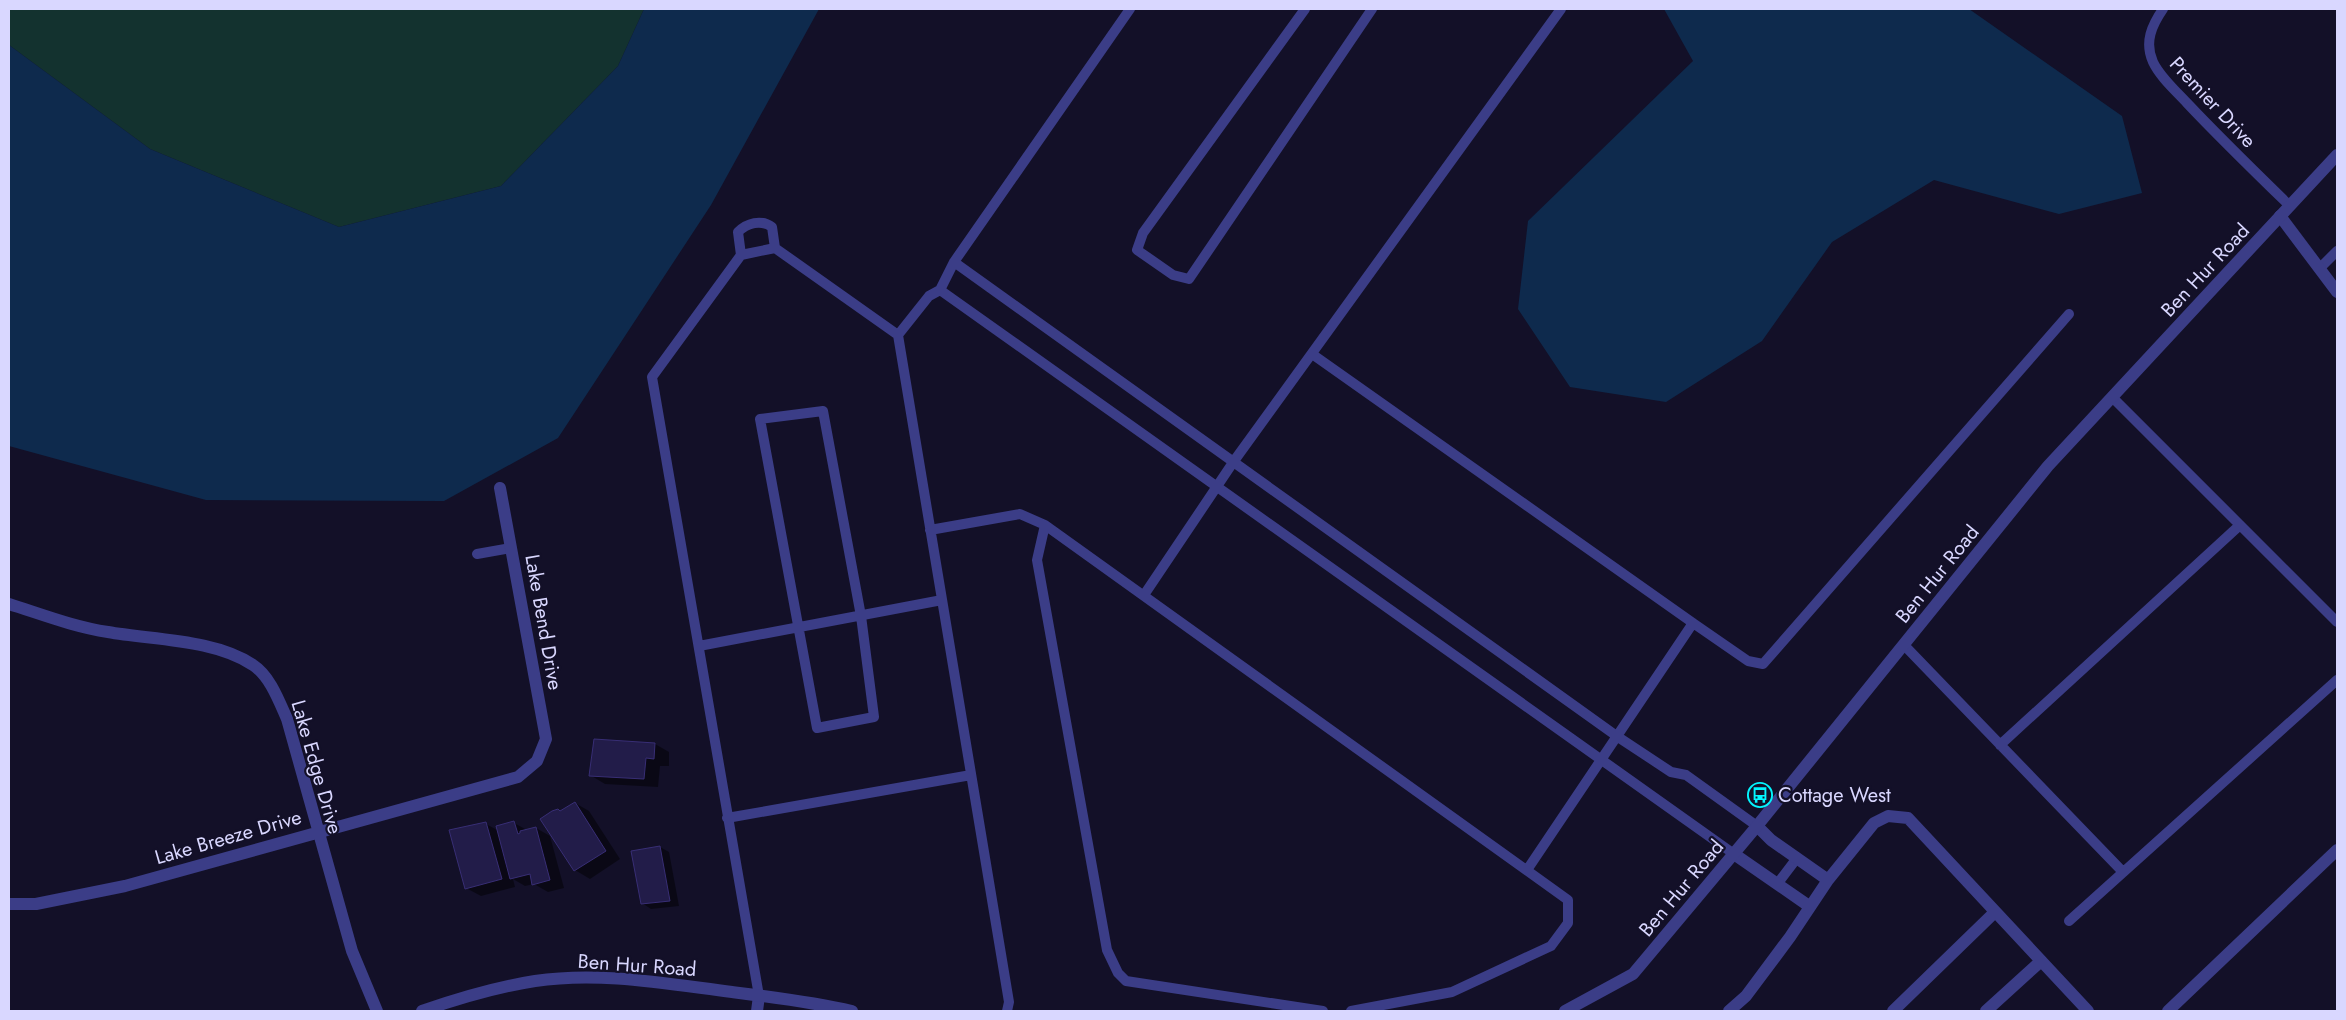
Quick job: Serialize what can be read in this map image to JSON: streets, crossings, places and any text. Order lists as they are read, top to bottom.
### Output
{
  "streets": {
    "street": [
      "Ben Hur Road",
      "Lake Bend Drive",
      "Lake Edge Drive",
      "Lake Breeze Drive"
    ],
    "lane": ["Premier Drive"]
  },
  "crossings": [
    ["Premier Drive", "Ben Hur Road"],
    ["Lake Bend Drive", "Lake Breeze Drive"],
    ["Lake Edge Drive", "Lake Breeze Drive"]
  ],
  "places": {
    "bus stop": ["Cottage West"]
  }
}
